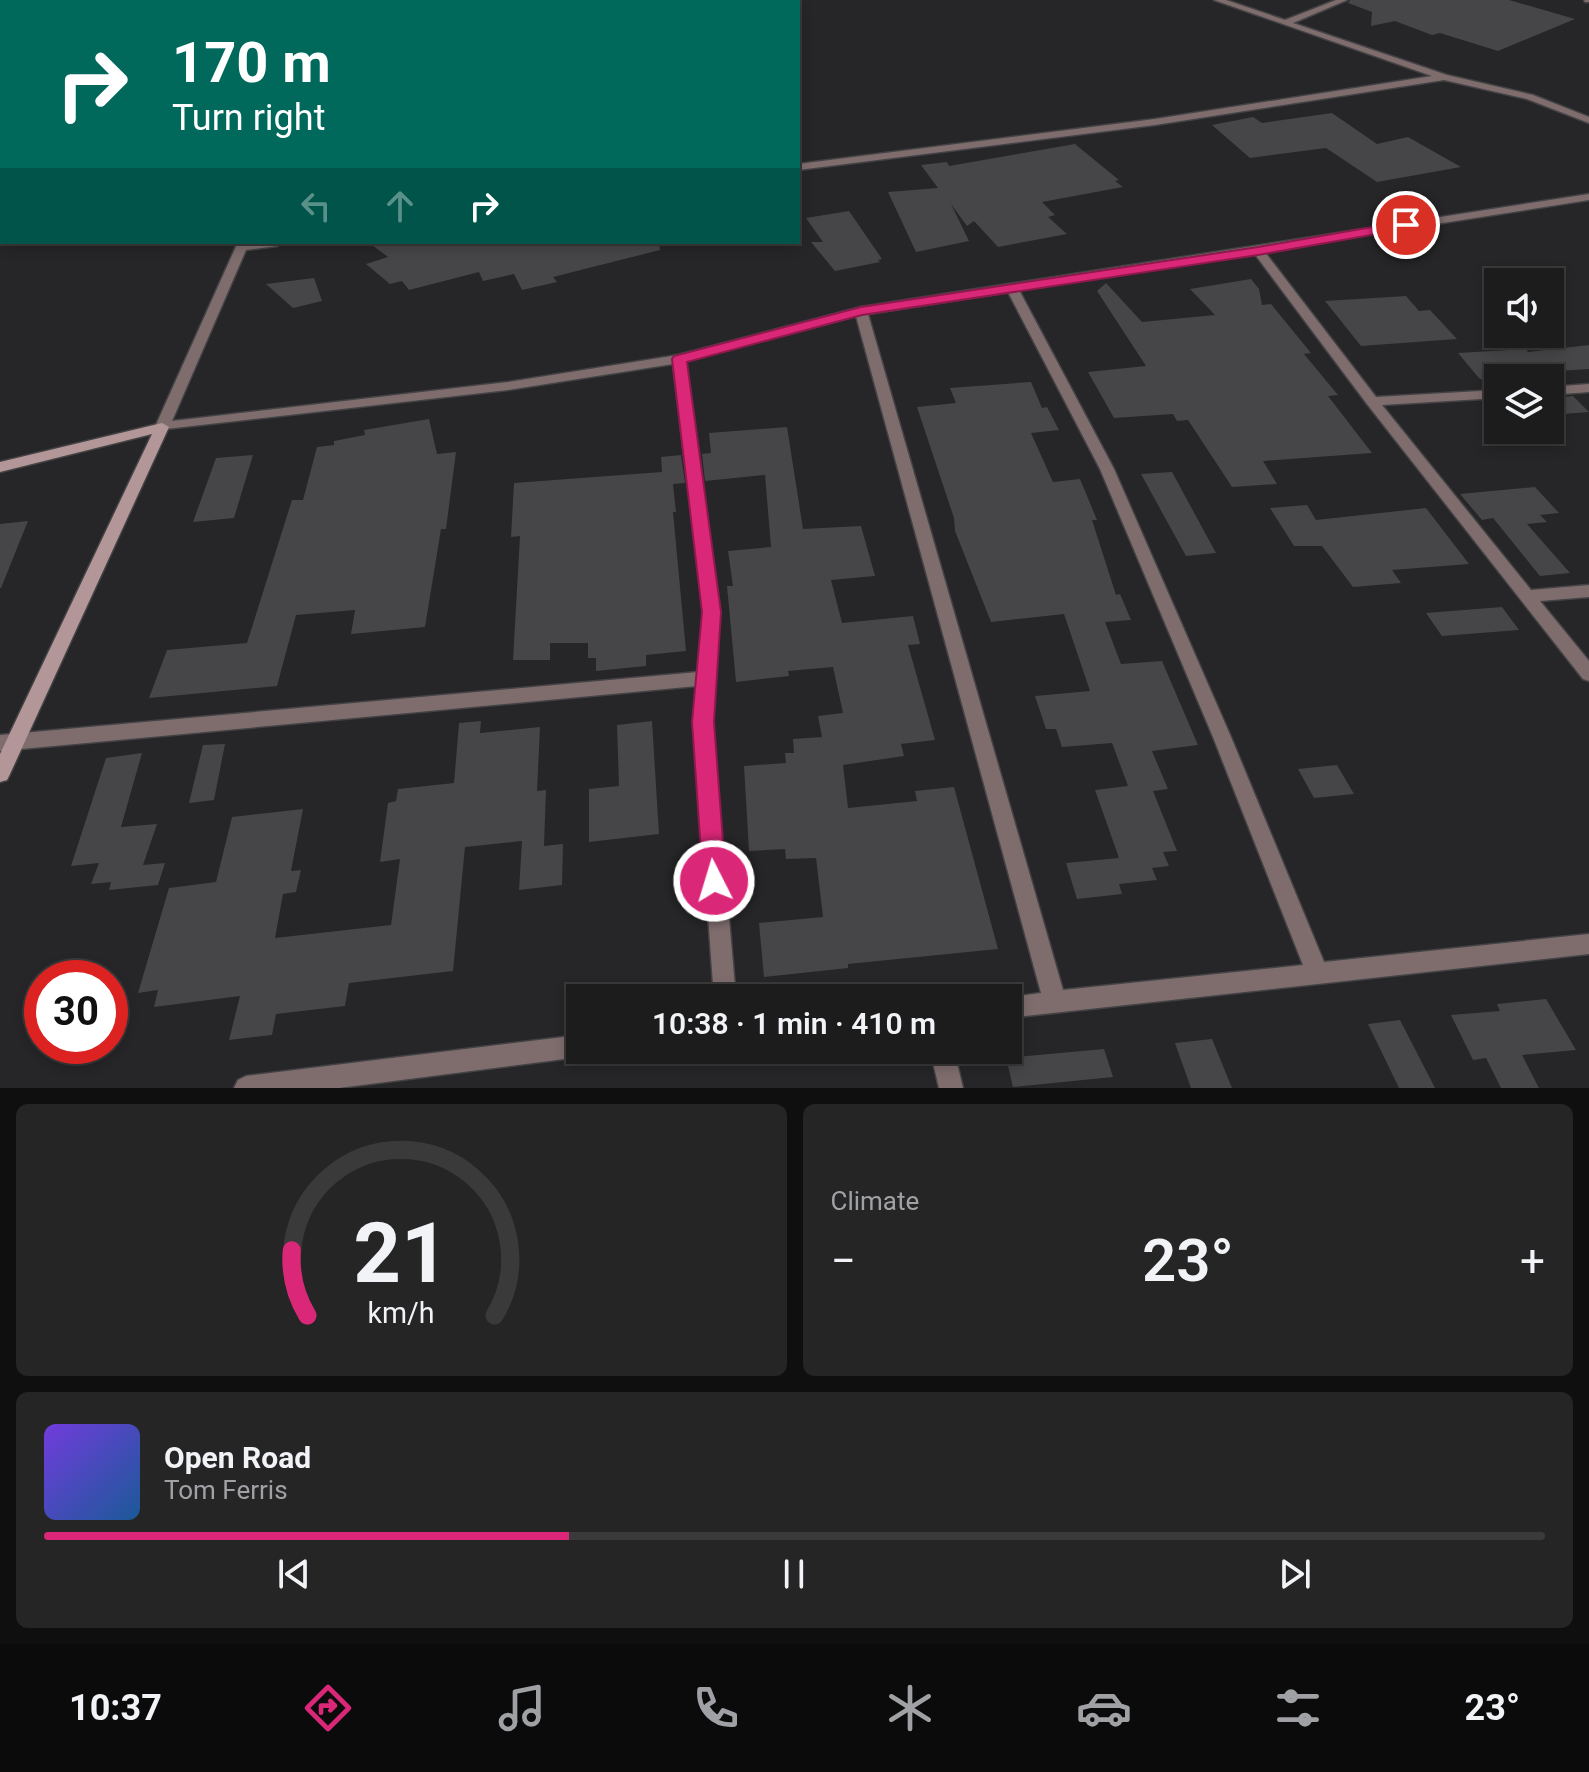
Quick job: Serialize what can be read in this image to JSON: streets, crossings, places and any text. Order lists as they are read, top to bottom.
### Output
{
  "page": {
    "turn": ["170 m", "Turn right"],
    "limit": "30",
    "trip": "10:38 · 1 min · 410 m",
    "tile": "Climate",
    "heat": ["−", "23°", "+"],
    "song": ["Open Road", "Tom Ferris"],
    "tabs": ["10:37", "23°"],
    "gauge": ["21", "km/h"]
  }
}
